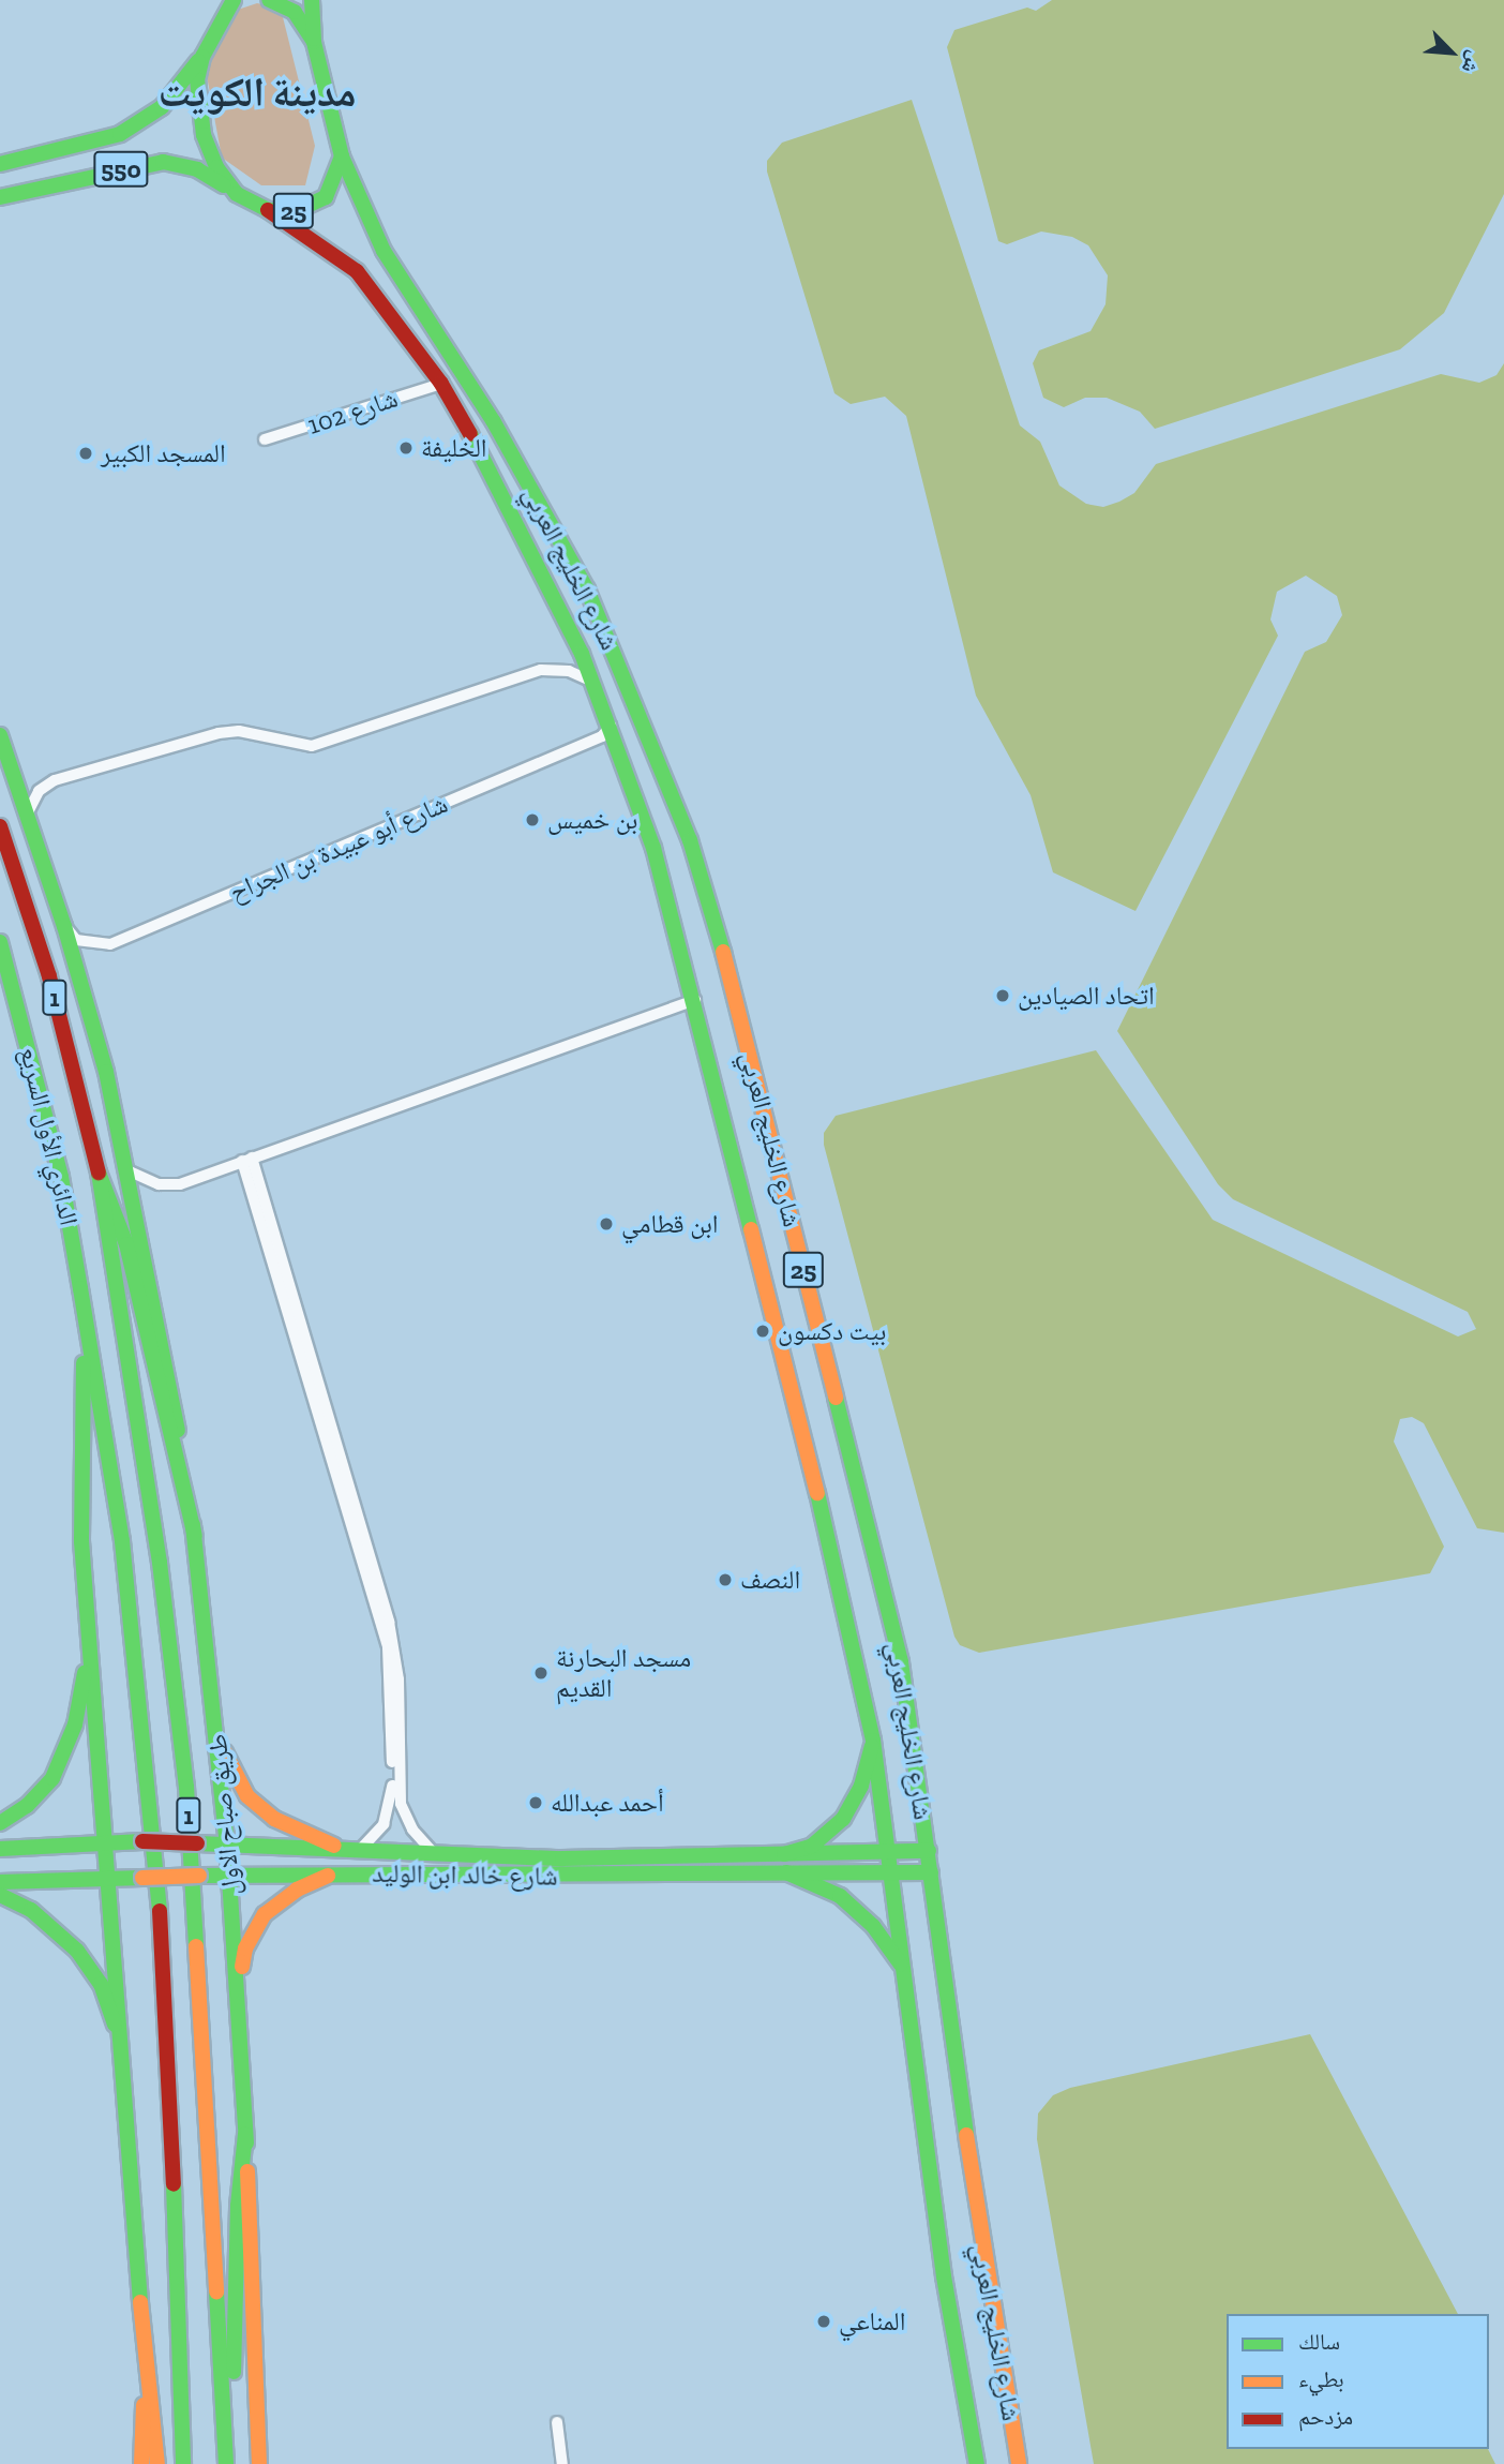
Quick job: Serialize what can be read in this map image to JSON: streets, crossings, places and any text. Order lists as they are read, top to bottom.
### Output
{
  "streets": {
    "main road": [
      "550",
      "25",
      "شارع الخليج العربي",
      "1",
      "الدائري الأول السريع",
      "طريق صباح الاول",
      "شارع خالد ابن الوليد"
    ],
    "street": ["شارع 102", "شارع أبو عبيدة بن الجراح"]
  },
  "crossings": [
    ["550", "25"],
    ["25", "شارع الخليج العربي"],
    ["شارع 102", "شارع الخليج العربي"],
    ["شارع الخليج العربي", "شارع أبو عبيدة بن الجراح"],
    ["شارع الخليج العربي", "شارع خالد ابن الوليد"],
    ["1", "الدائري الأول السريع"],
    ["الدائري الأول السريع", "طريق صباح الاول"],
    ["طريق صباح الاول", "شارع خالد ابن الوليد"]
  ],
  "districts": ["مدينة الكويت"],
  "places": [
    "الخليفة",
    "المسجد الكبير",
    "بن خميس",
    "اتحاد الصيادين",
    "ابن قطامي",
    "بيت دكسون",
    "النصف",
    "مسجد البحارنة القديم",
    "أحمد عبدالله",
    "المناعي"
  ],
  "legend": ["سالك", "بطيء", "مزدحم"],
  "north": "bottom right"
}
